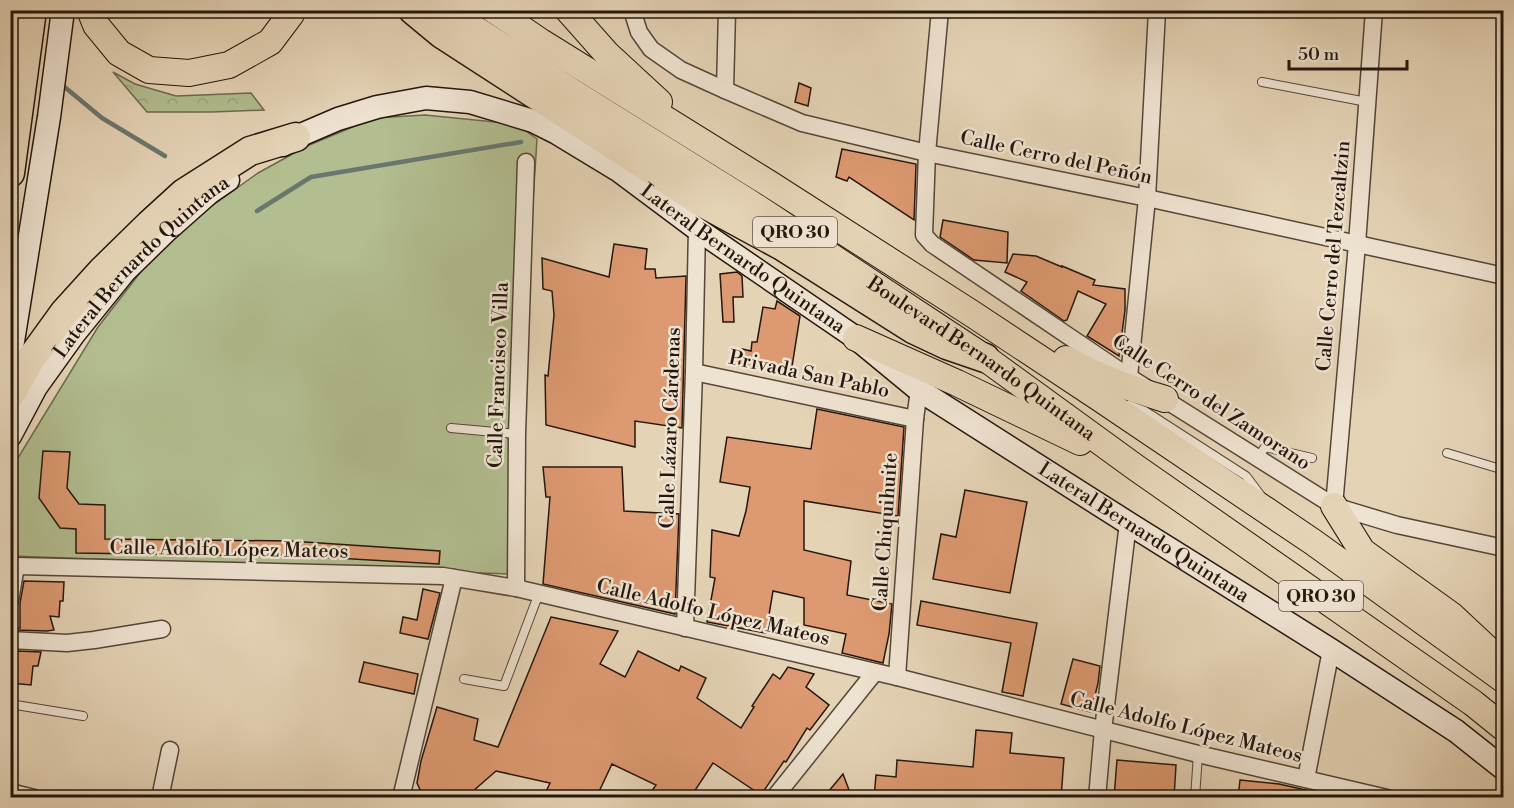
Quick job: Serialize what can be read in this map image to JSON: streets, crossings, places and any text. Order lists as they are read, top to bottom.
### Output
{
  "streets": {
    "main road": ["QRO 30", "Boulevard Bernardo Quintana"],
    "street": [
      "Calle Cerro del Peñón",
      "Calle Cerro del Tezcaltzin",
      "Lateral Bernardo Quintana",
      "Calle Francisco Villa",
      "Privada San Pablo",
      "Calle Cerro del Zamorano",
      "Calle Lázaro Cárdenas",
      "Calle Chiquihuite",
      "Calle Adolfo López Mateos"
    ]
  },
  "crossings": [
    ["Calle Cerro del Peñón", "Calle Cerro del Tezcaltzin"],
    ["Calle Cerro del Peñón", "Calle Cerro del Zamorano"],
    ["Calle Cerro del Tezcaltzin", "Calle Cerro del Zamorano"],
    ["Lateral Bernardo Quintana", "Calle Lázaro Cárdenas"],
    ["Lateral Bernardo Quintana", "Calle Chiquihuite"],
    ["Calle Francisco Villa", "Calle Adolfo López Mateos"],
    ["Privada San Pablo", "Calle Lázaro Cárdenas"],
    ["Privada San Pablo", "Calle Chiquihuite"],
    ["Calle Lázaro Cárdenas", "Calle Adolfo López Mateos"],
    ["Calle Chiquihuite", "Calle Adolfo López Mateos"]
  ],
  "scale_bar": "50 m"
}
